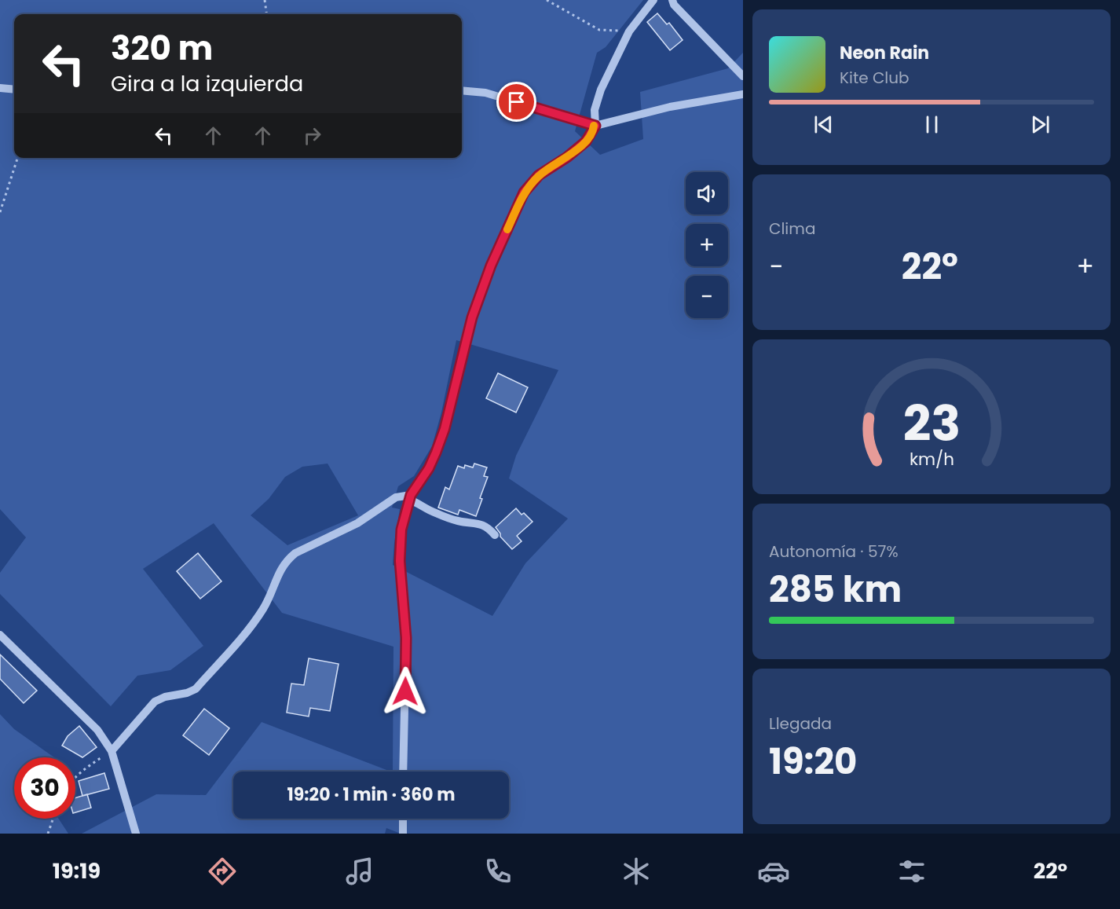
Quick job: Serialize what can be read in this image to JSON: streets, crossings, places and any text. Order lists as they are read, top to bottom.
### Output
{
  "page": {
    "turn": ["320 m", "Gira a la izquierda"],
    "song": ["Neon Rain", "Kite Club"],
    "map_buttons": ["+", "−"],
    "tile": [
      "Clima",
      ["Autonomía · 57%", "285 km"],
      ["Llegada", "19:20"]
    ],
    "heat": ["−", "22°", "+"],
    "limit": "30",
    "trip": "19:20 · 1 min · 360 m",
    "tabs": ["19:19", "22°"],
    "gauge": ["23", "km/h"]
  }
}
